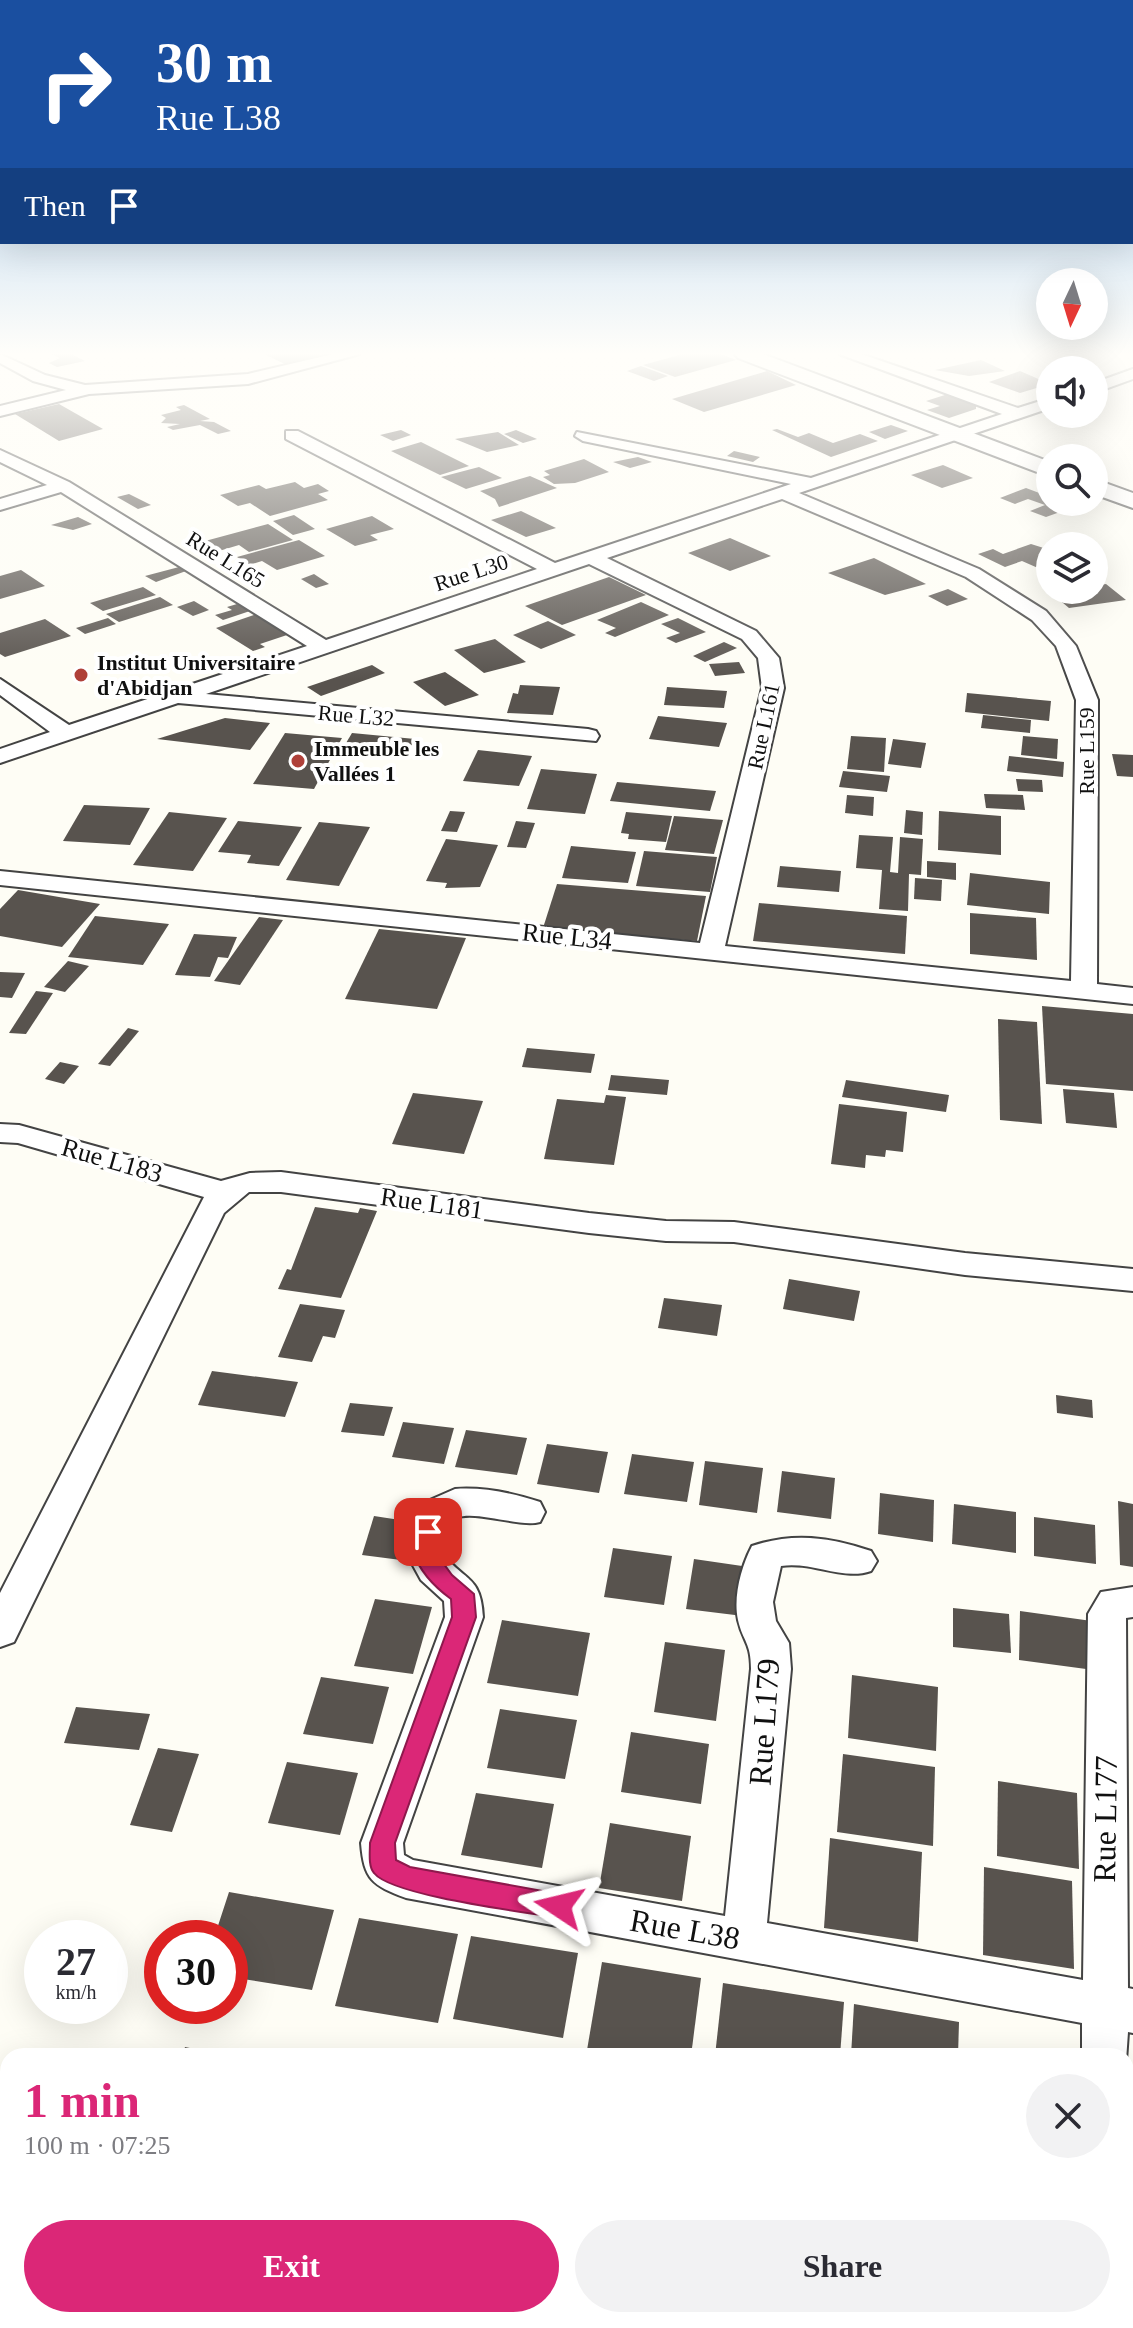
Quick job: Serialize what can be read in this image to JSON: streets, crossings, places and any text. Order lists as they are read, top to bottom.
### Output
{
  "streets": {
    "street": [
      "Rue L165",
      "Rue L30",
      "Rue L32",
      "Rue L161",
      "Rue L159",
      "Rue L34",
      "Rue L183",
      "Rue L181",
      "Rue L179",
      "Rue L177",
      "Rue L38"
    ]
  },
  "crossings": [
    ["Rue L165", "Rue L30"],
    ["Rue L30", "Rue L32"],
    ["Rue L30", "Rue L161"],
    ["Rue L30", "Rue L159"],
    ["Rue L161", "Rue L34"],
    ["Rue L159", "Rue L34"],
    ["Rue L183", "Rue L181"],
    ["Rue L179", "Rue L38"],
    ["Rue L177", "Rue L38"]
  ],
  "places": ["Institut Universitaire d'Abidjan", "Immeuble les Vallées 1"],
  "north": "bottom",
  "page": {
    "turn": ["30 m", "Rue L38"],
    "then": "Then",
    "speed": "27 km/h",
    "limit": "30",
    "heading": ["1 min", "100 m · 07:25"],
    "buttons": ["Exit", "Share"]
  }
}
